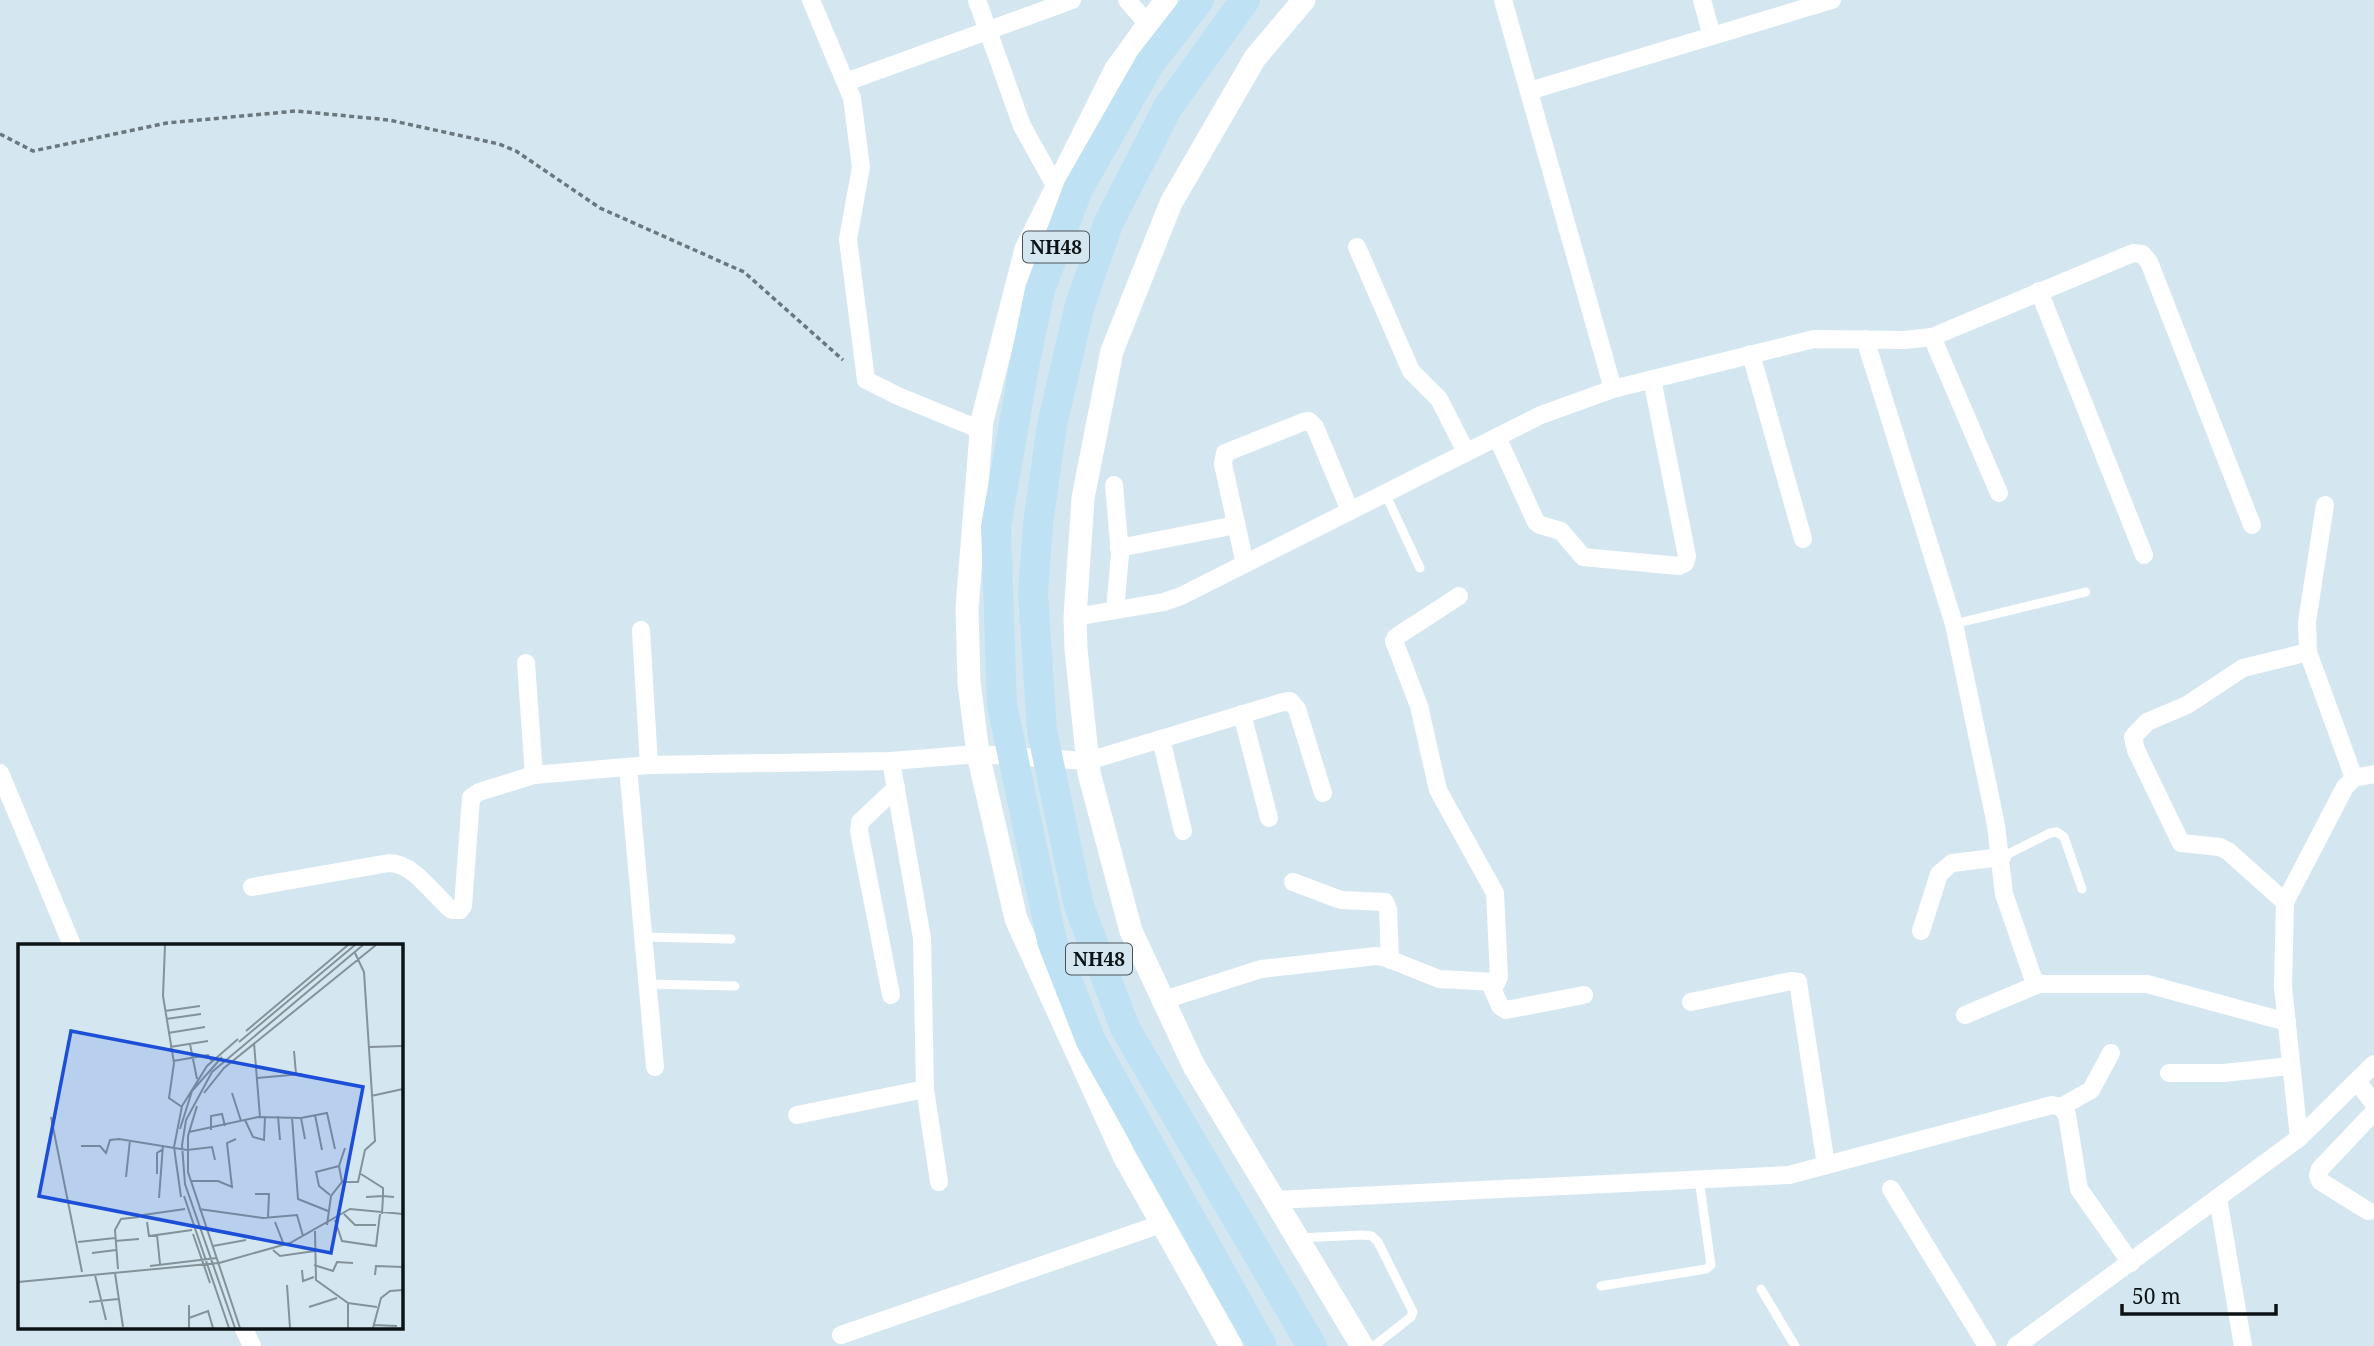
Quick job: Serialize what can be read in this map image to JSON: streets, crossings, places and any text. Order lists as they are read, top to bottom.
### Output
{
  "streets": {
    "highway": ["NH48"]
  },
  "scale_bar": "50 m"
}
